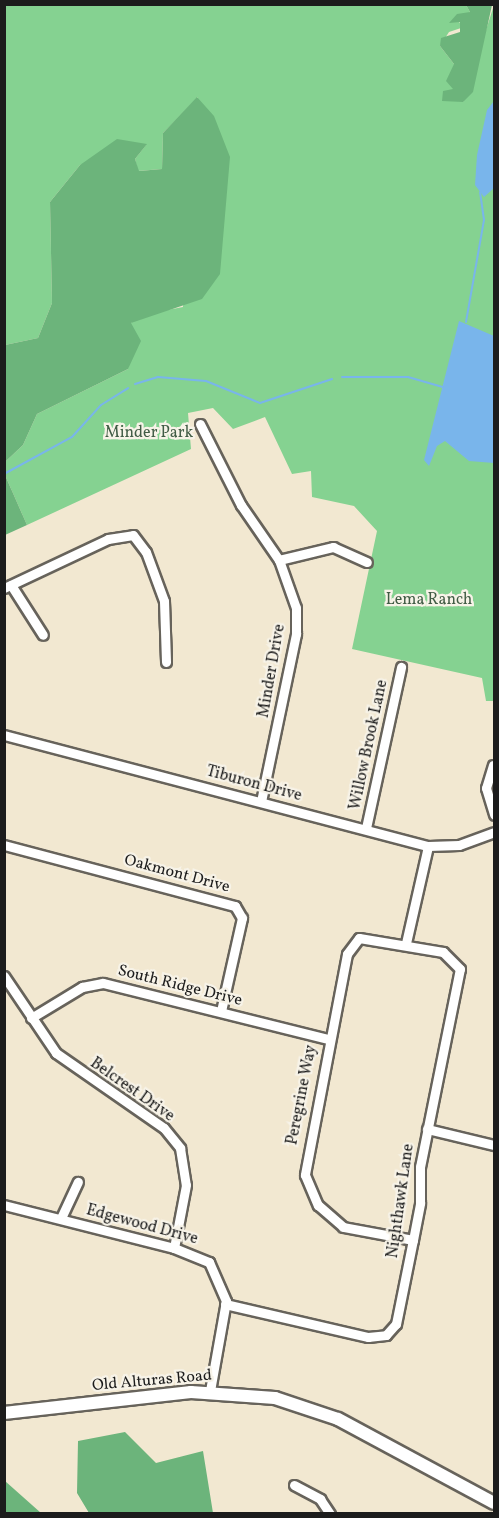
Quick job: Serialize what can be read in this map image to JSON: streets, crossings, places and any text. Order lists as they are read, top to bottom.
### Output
{
  "streets": {
    "main road": ["Old Alturas Road"],
    "street": [
      "Minder Drive",
      "Willow Brook Lane",
      "Tiburon Drive",
      "Oakmont Drive",
      "South Ridge Drive",
      "Belcrest Drive",
      "Peregrine Way",
      "Nighthawk Lane",
      "Edgewood Drive"
    ]
  },
  "crossings": [
    ["Minder Drive", "Tiburon Drive"],
    ["Willow Brook Lane", "Tiburon Drive"],
    ["Oakmont Drive", "South Ridge Drive"],
    ["South Ridge Drive", "Belcrest Drive"],
    ["South Ridge Drive", "Peregrine Way"],
    ["Belcrest Drive", "Edgewood Drive"],
    ["Peregrine Way", "Nighthawk Lane"],
    ["Nighthawk Lane", "Edgewood Drive"],
    ["Edgewood Drive", "Old Alturas Road"]
  ],
  "parks": ["Minder Park", "Lema Ranch"]
}
